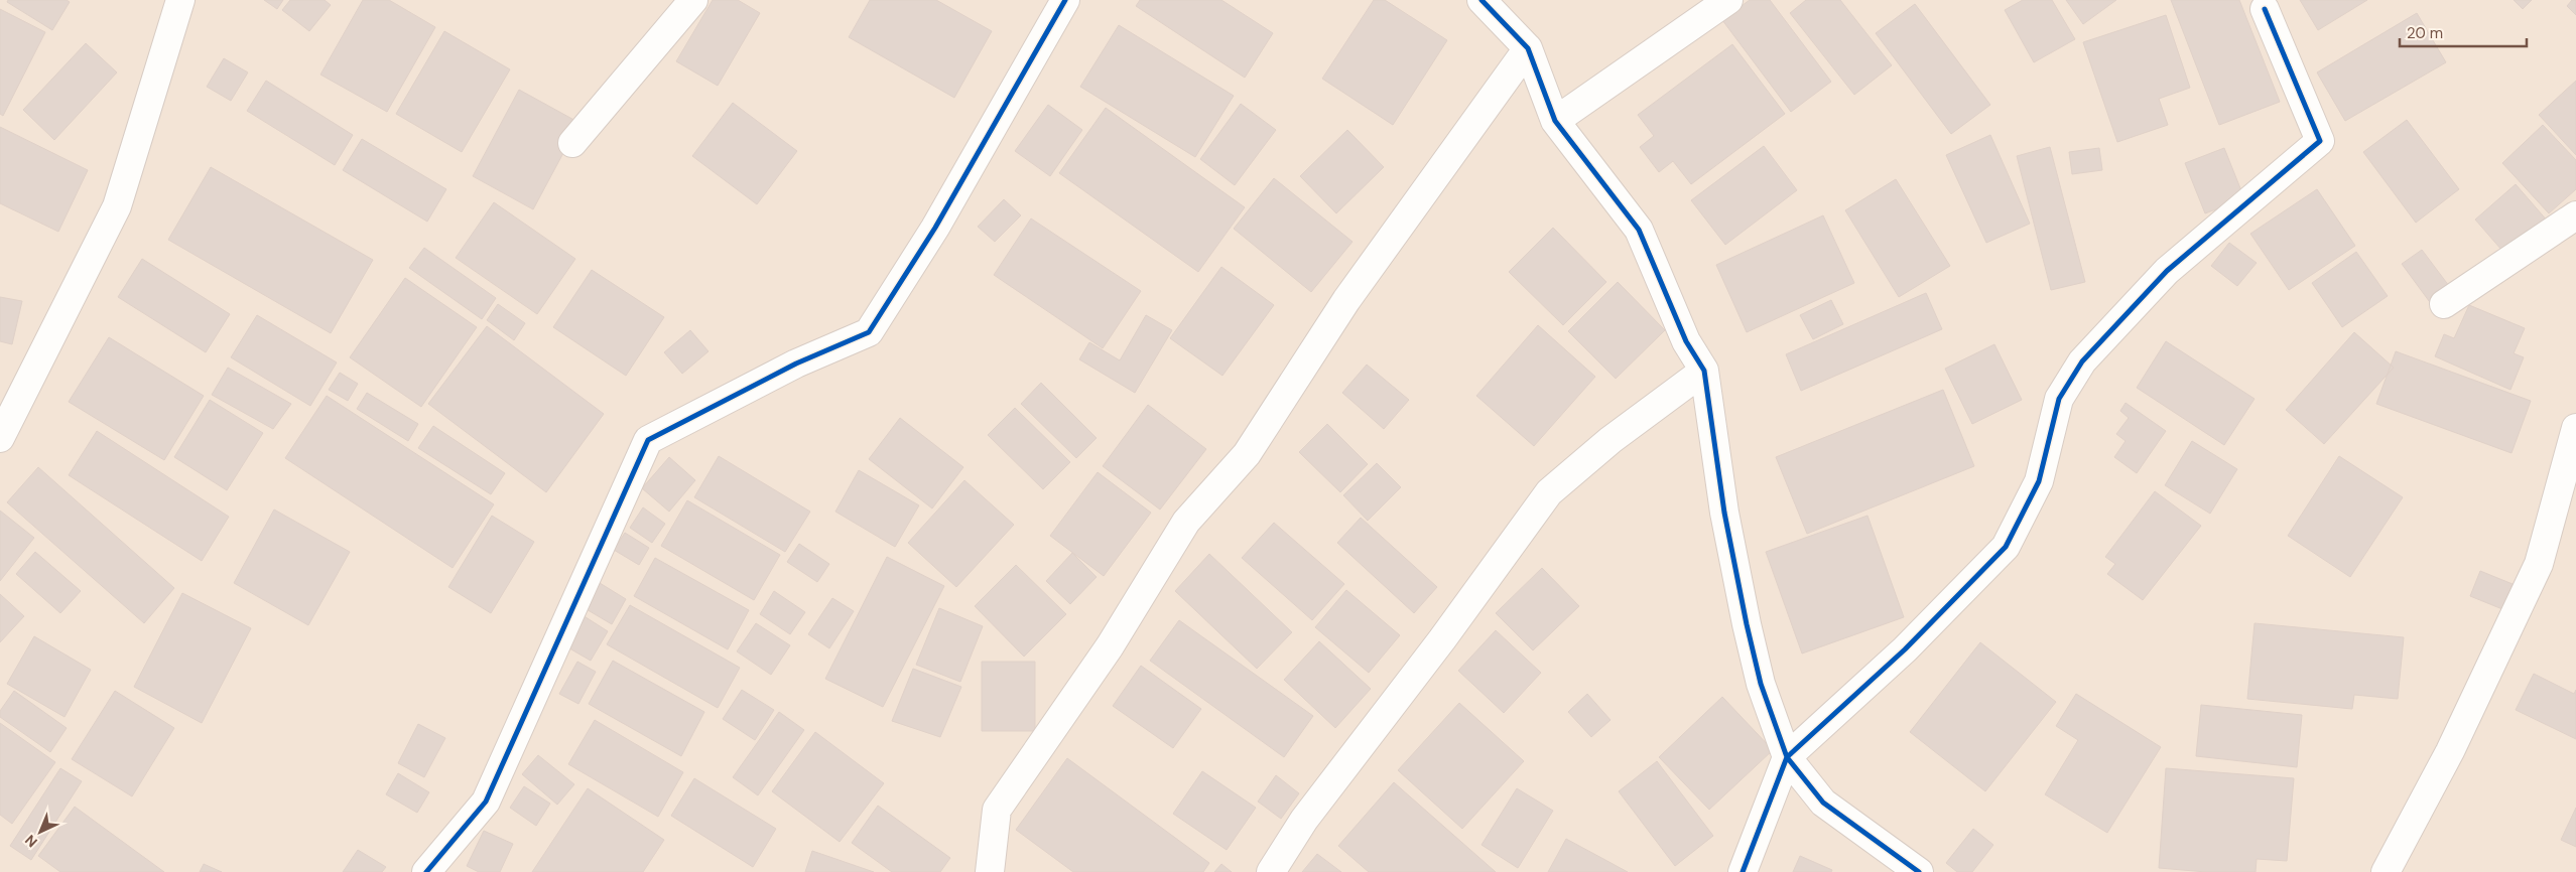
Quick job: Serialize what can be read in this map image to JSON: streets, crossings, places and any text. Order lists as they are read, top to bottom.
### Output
{
  "scale_bar": "20 m",
  "north": "bottom left"
}
